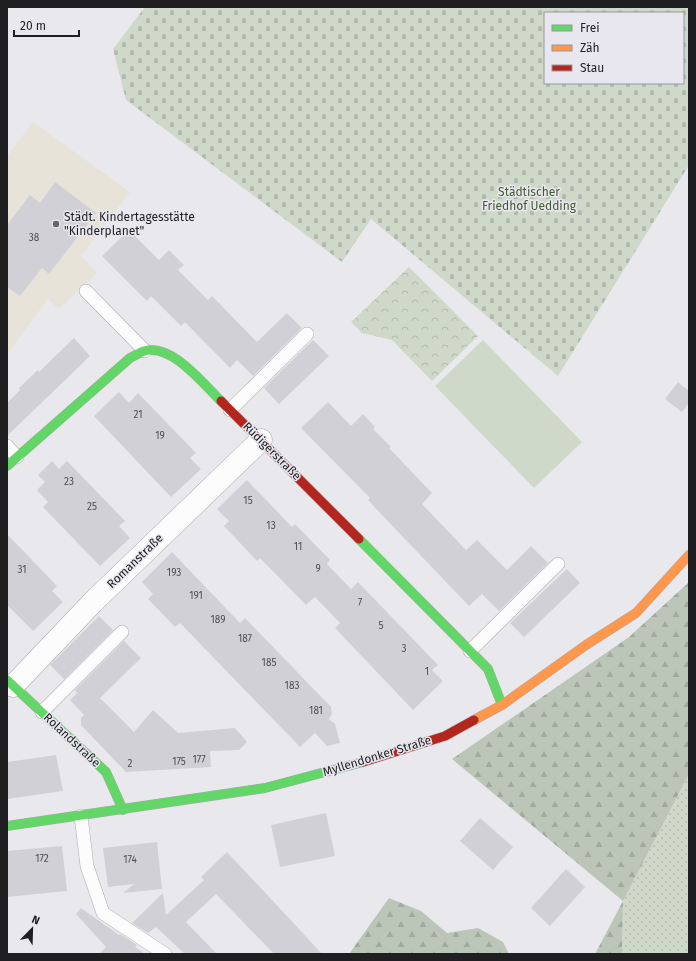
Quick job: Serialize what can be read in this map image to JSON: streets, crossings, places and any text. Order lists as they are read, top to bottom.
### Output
{
  "streets": {
    "street": [
      "Rüdigerstraße",
      "Romanstraße",
      "Rolandstraße",
      "Myllendonker Straße"
    ]
  },
  "crossings": [
    ["Rüdigerstraße", "Romanstraße"],
    ["Rüdigerstraße", "Myllendonker Straße"],
    ["Romanstraße", "Rolandstraße"],
    ["Rolandstraße", "Myllendonker Straße"]
  ],
  "parks": ["Städtischer Friedhof Uedding"],
  "places": ["Städt. Kindertagesstätte \"Kinderplanet\""],
  "house_numbers": [
    "38",
    "21",
    "19",
    "23",
    "15",
    "25",
    "13",
    "11",
    "9",
    "31",
    "193",
    "191",
    "7",
    "189",
    "5",
    "187",
    "3",
    "185",
    "1",
    "183",
    "181",
    "177",
    "175",
    "2",
    "172",
    "174"
  ],
  "legend": ["Frei", "Zäh", "Stau"],
  "scale_bar": "20 m",
  "north": "top right"
}
